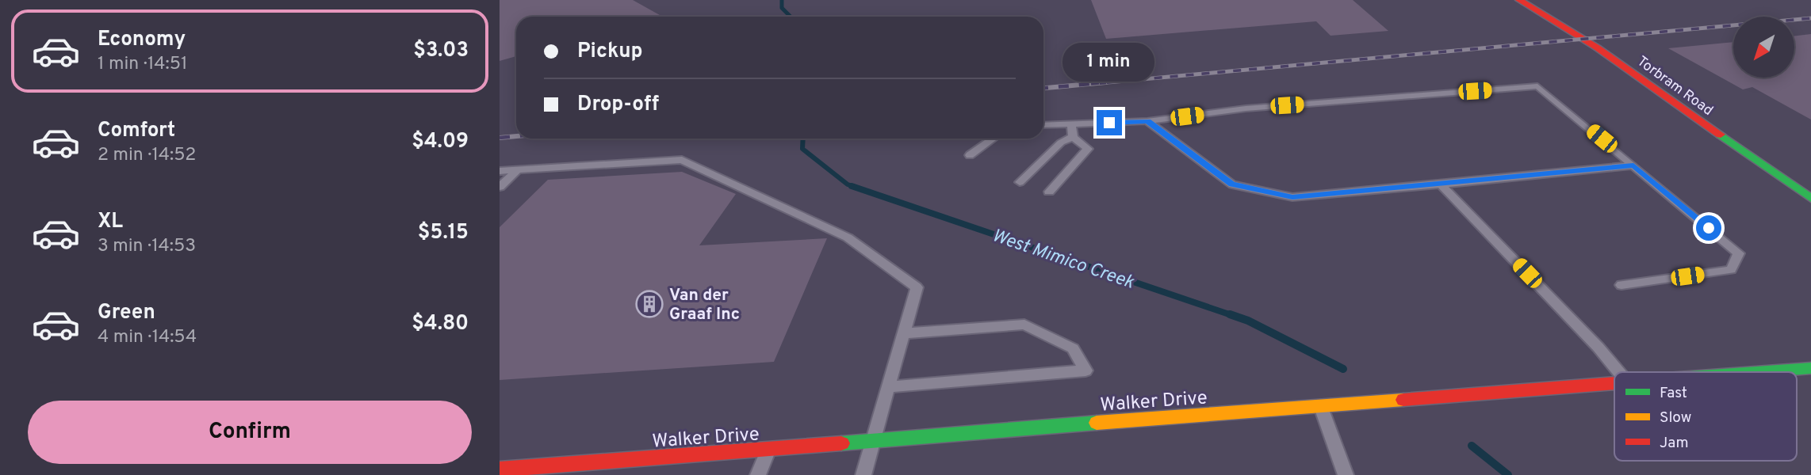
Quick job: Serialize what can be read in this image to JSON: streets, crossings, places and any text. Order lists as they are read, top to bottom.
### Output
{
  "streets": {
    "street": ["Torbram Road", "Walker Drive"]
  },
  "water": ["West Mimico Creek"],
  "places": {
    "building": ["Van der Graaf Inc"]
  },
  "legend": ["Fast", "Slow", "Jam"],
  "north": "bottom left",
  "page": {
    "list": [
      {
        "name": "Economy",
        "note": "1 min · 14:51",
        "value": "$3.03"
      },
      {
        "name": "Comfort",
        "note": "2 min · 14:52",
        "value": "$4.09"
      },
      {
        "name": "XL",
        "note": "3 min · 14:53",
        "value": "$5.15"
      },
      {
        "name": "Green",
        "note": "4 min · 14:54",
        "value": "$4.80"
      }
    ],
    "banner": ["Pickup", "Drop-off"],
    "bubble": "1 min",
    "buttons": "Confirm"
  }
}
